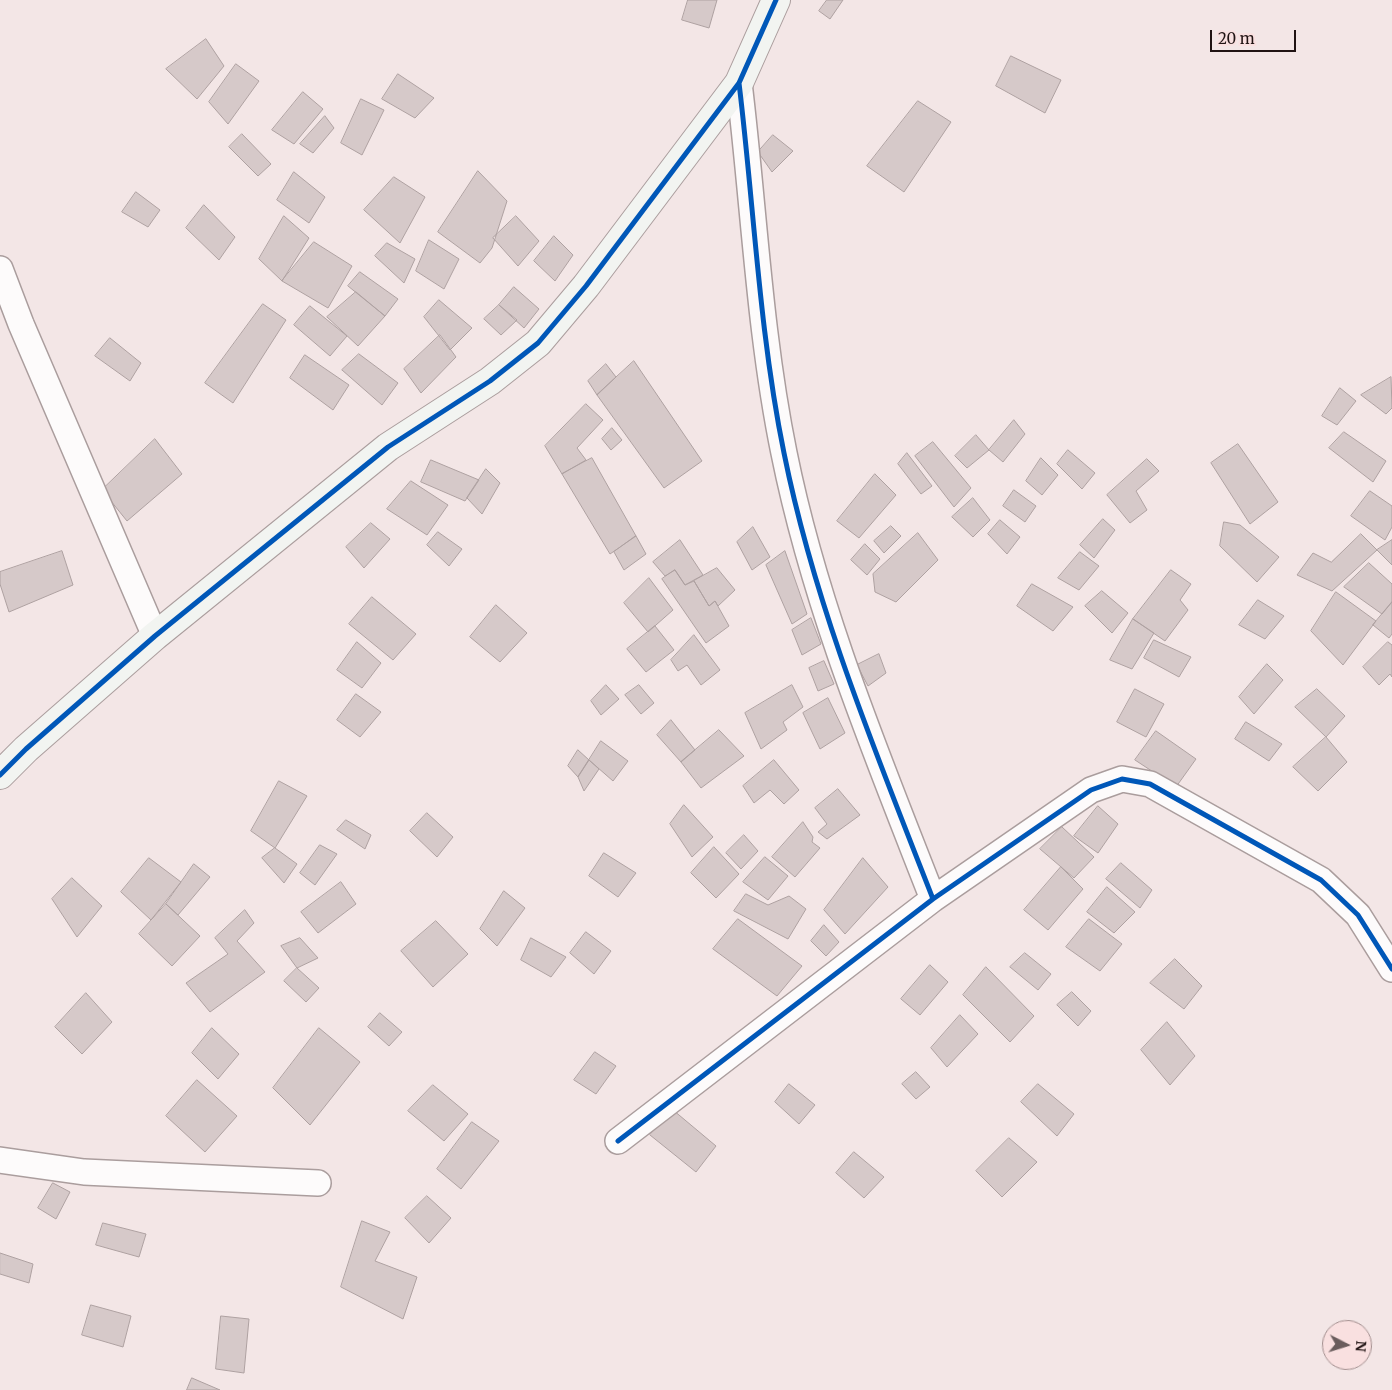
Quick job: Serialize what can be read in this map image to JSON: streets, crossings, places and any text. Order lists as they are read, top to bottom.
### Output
{
  "scale_bar": "20 m",
  "north": "right"
}
